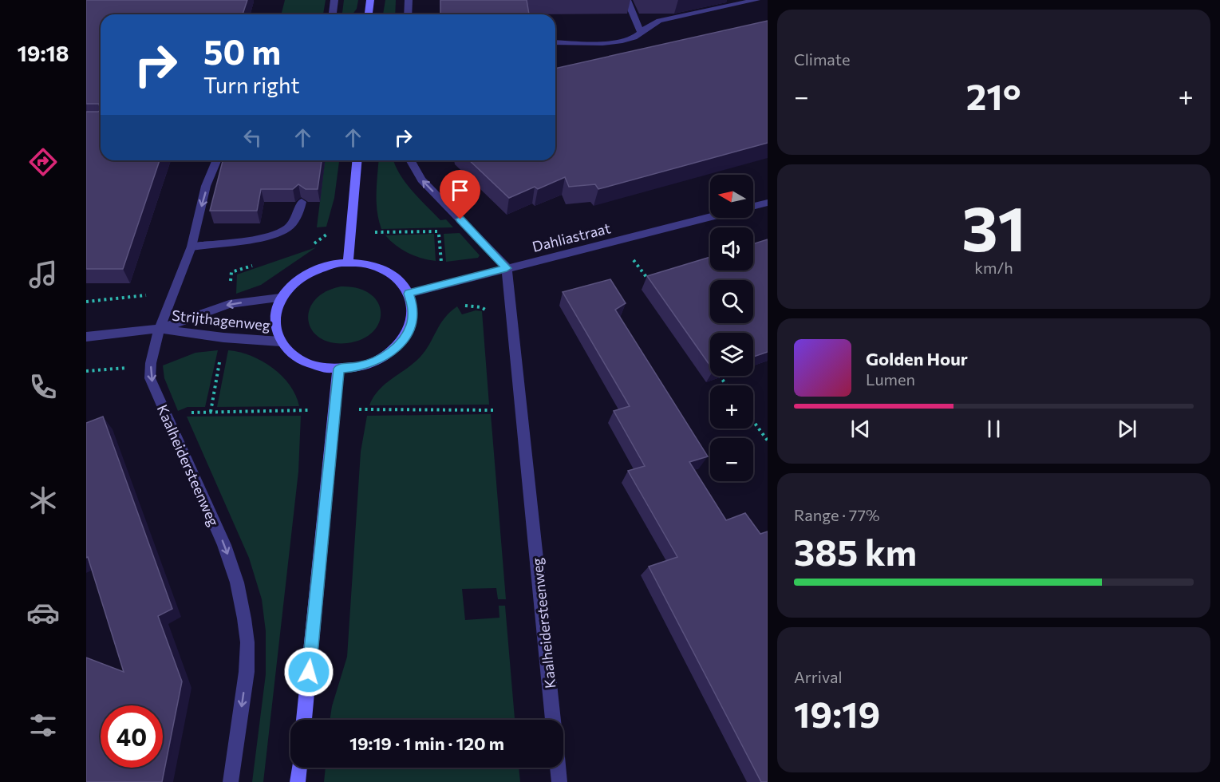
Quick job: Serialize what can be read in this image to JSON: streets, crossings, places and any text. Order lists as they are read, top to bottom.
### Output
{
  "streets": {
    "street": ["Dahliastraat", "Strijthagenweg", "Kaalheidersteenweg"]
  },
  "crossings": [
    ["Dahliastraat", "Strijthagenweg"],
    ["Dahliastraat", "Kaalheidersteenweg"],
    ["Strijthagenweg", "Kaalheidersteenweg"]
  ],
  "north": "left",
  "page": {
    "tabs": "19:18",
    "tile": [
      "Climate",
      ["31", "km/h"],
      ["Range · 77%", "385 km"],
      ["Arrival", "19:19"]
    ],
    "turn": ["50 m", "Turn right"],
    "heat": ["−", "21°", "+"],
    "map_buttons": ["+", "−"],
    "song": ["Golden Hour", "Lumen"],
    "limit": "40",
    "trip": "19:19 · 1 min · 120 m"
  }
}
